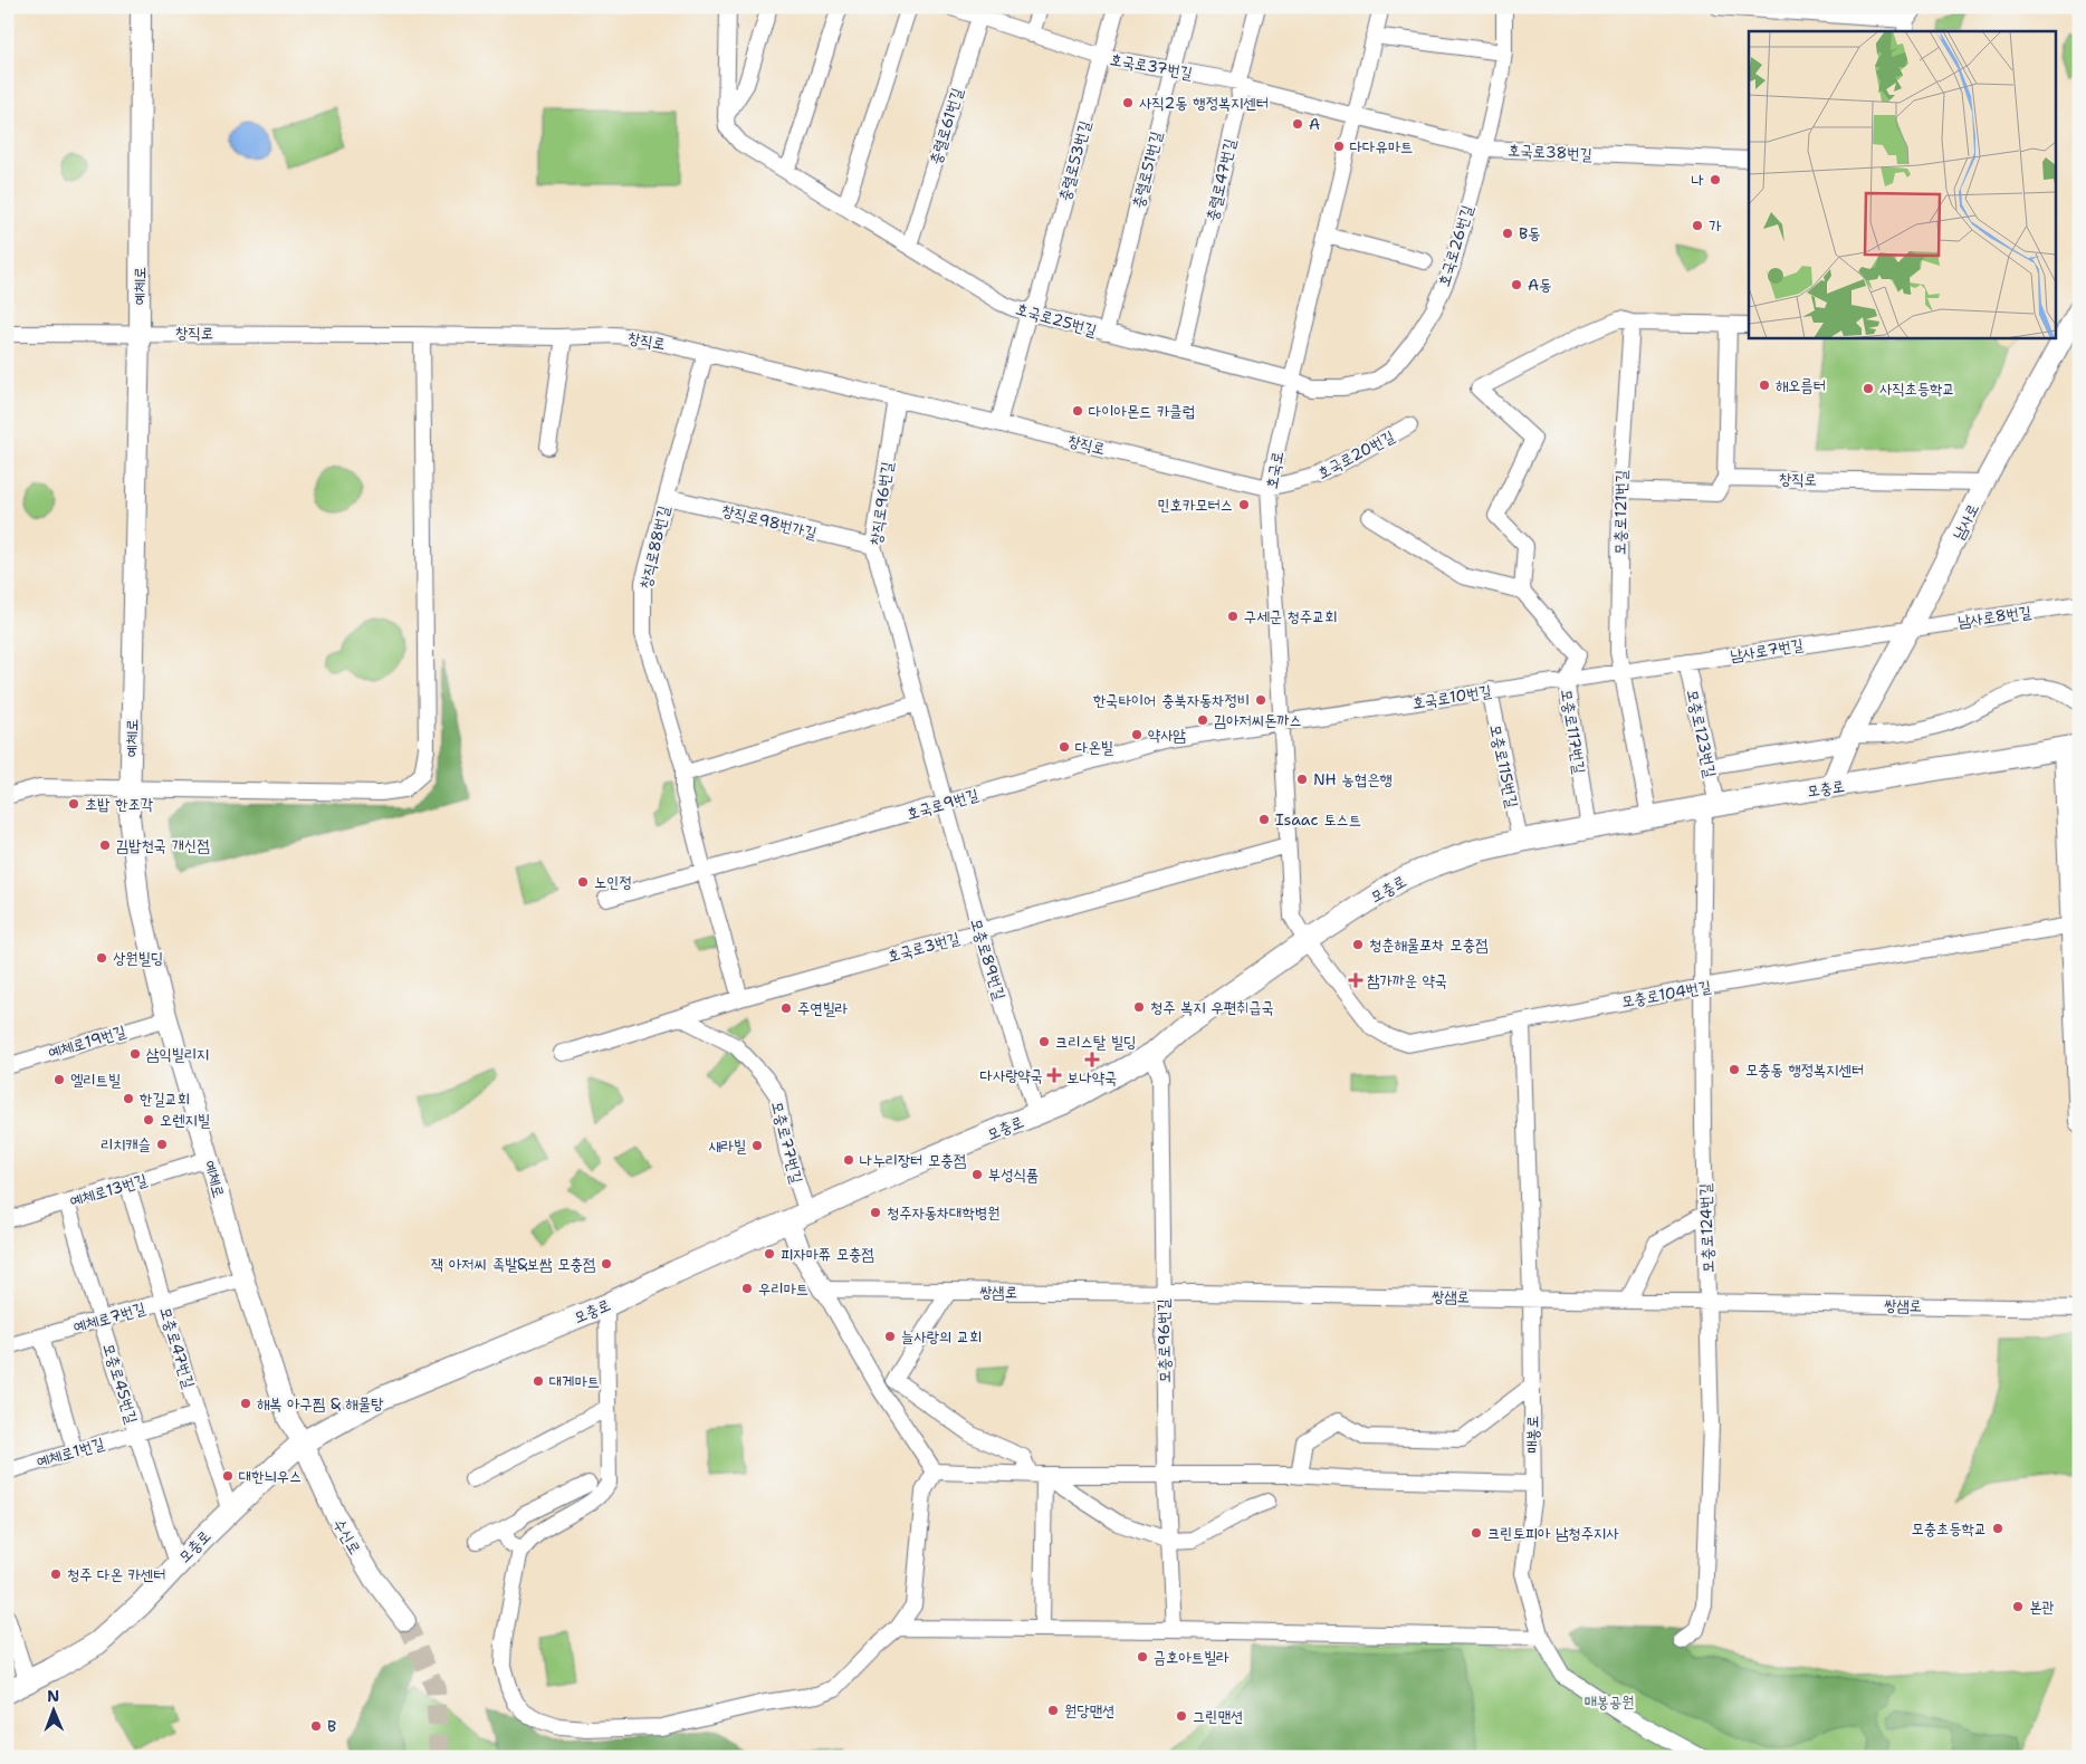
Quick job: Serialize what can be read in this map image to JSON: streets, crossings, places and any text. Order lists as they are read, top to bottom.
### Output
{
  "streets": {
    "main road": ["모충로"],
    "street": [
      "호국로37번길",
      "충렬로61번길",
      "호국로38번길",
      "충렬로53번길",
      "충렬로51번길",
      "충렬로47번길",
      "호국로26번길",
      "예체로",
      "호국로25번길",
      "창직로",
      "호국로20번길",
      "호국로",
      "창직로96번길",
      "모충로121번길",
      "창직로98번가길",
      "남사로",
      "창직로88번길",
      "남사로8번길",
      "남사로7번길",
      "호국로10번길",
      "모충로117번길",
      "모충로123번길",
      "모충로115번길",
      "호국로9번길",
      "호국로3번길",
      "모충로89번길",
      "모충로104번길",
      "예체로19번길",
      "모충로77번길",
      "예체로13번길",
      "모충로124번길",
      "쌍샘로",
      "예체로7번길",
      "모충로96번길",
      "모충로47번길",
      "모충로45번길",
      "매봉로",
      "예체로1번길",
      "수신로"
    ]
  },
  "crossings": [
    ["호국로37번길", "충렬로61번길"],
    ["호국로37번길", "호국로38번길"],
    ["호국로37번길", "충렬로53번길"],
    ["호국로37번길", "충렬로51번길"],
    ["호국로37번길", "충렬로47번길"],
    ["호국로37번길", "호국로"],
    ["충렬로61번길", "호국로25번길"],
    ["호국로38번길", "호국로26번길"],
    ["호국로38번길", "호국로"],
    ["충렬로53번길", "호국로25번길"],
    ["충렬로53번길", "창직로"],
    ["충렬로51번길", "호국로25번길"],
    ["충렬로47번길", "호국로25번길"],
    ["호국로26번길", "호국로25번길"],
    ["호국로26번길", "호국로"],
    ["예체로", "창직로"],
    ["예체로", "모충로"],
    ["예체로", "예체로19번길"],
    ["예체로", "예체로13번길"],
    ["예체로", "예체로7번길"],
    ["예체로", "수신로"],
    ["호국로25번길", "호국로"],
    ["창직로", "호국로20번길"],
    ["창직로", "호국로"],
    ["창직로", "창직로96번길"],
    ["창직로", "남사로"],
    ["창직로", "창직로88번길"],
    ["호국로20번길", "호국로"],
    ["호국로", "호국로10번길"],
    ["호국로", "모충로"],
    ["호국로", "호국로9번길"],
    ["호국로", "호국로3번길"],
    ["호국로", "모충로104번길"],
    ["창직로96번길", "창직로98번가길"],
    ["창직로96번길", "호국로9번길"],
    ["창직로96번길", "모충로89번길"],
    ["모충로121번길", "남사로7번길"],
    ["모충로121번길", "호국로10번길"],
    ["모충로121번길", "모충로"],
    ["창직로98번가길", "창직로88번길"],
    ["남사로", "남사로8번길"],
    ["남사로", "남사로7번길"],
    ["남사로", "모충로"],
    ["창직로88번길", "호국로9번길"],
    ["남사로8번길", "남사로7번길"],
    ["남사로7번길", "호국로10번길"],
    ["남사로7번길", "모충로123번길"],
    ["호국로10번길", "모충로117번길"],
    ["호국로10번길", "모충로115번길"],
    ["호국로10번길", "호국로9번길"],
    ["모충로117번길", "모충로"],
    ["모충로123번길", "모충로"],
    ["모충로123번길", "모충로124번길"],
    ["모충로115번길", "모충로"],
    ["모충로", "모충로89번길"],
    ["모충로", "모충로104번길"],
    ["모충로", "모충로77번길"],
    ["모충로", "모충로124번길"],
    ["모충로", "모충로96번길"],
    ["모충로", "모충로47번길"],
    ["모충로", "모충로45번길"],
    ["모충로", "수신로"],
    ["호국로9번길", "모충로89번길"],
    ["호국로3번길", "모충로89번길"],
    ["호국로3번길", "모충로77번길"],
    ["모충로104번길", "모충로124번길"],
    ["모충로104번길", "매봉로"],
    ["예체로13번길", "모충로47번길"],
    ["예체로13번길", "모충로45번길"],
    ["모충로124번길", "쌍샘로"],
    ["쌍샘로", "모충로96번길"],
    ["쌍샘로", "매봉로"],
    ["예체로7번길", "모충로47번길"],
    ["예체로7번길", "모충로45번길"],
    ["모충로47번길", "예체로1번길"],
    ["모충로45번길", "예체로1번길"]
  ],
  "parks": ["매봉공원"],
  "places": {
    "other": [
      "사직2동 행정복지센터",
      "A",
      "다다유마트",
      "나",
      "가",
      "B동",
      "A동",
      "해오름터",
      "사직초등학교",
      "다이아몬드 카클럽",
      "민호카모터스",
      "구세군 청주교회",
      "한국타이어 충북자동차정비",
      "김아저씨돈까스",
      "약사암",
      "다온빌",
      "NH 농협은행",
      "초밥 한조각",
      "Isaac 토스트",
      "김밥천국 개신점",
      "노인정",
      "청춘해물포차 모충점",
      "상원빌딩",
      "청주 복지 우편취급국",
      "주연빌라",
      "크리스탈 빌딩",
      "삼익빌리지",
      "모충동 행정복지센터",
      "엘리트빌",
      "한길교회",
      "오렌지빌",
      "리치캐슬",
      "새라빌",
      "나누리장터 모충점",
      "부성식품",
      "청주자동차대학병원",
      "피자마쮸 모충점",
      "잭 아저씨 족발&보쌈 모충점",
      "우리마트",
      "늘사랑의 교회",
      "대게마트",
      "해복 아구찜 & 해물탕",
      "대한늬우스",
      "모충초등학교",
      "크린토피아 남청주지사",
      "청주 다온 카센터",
      "본관",
      "금호아트빌라",
      "원당맨션",
      "그린맨션",
      "B"
    ],
    "health": ["참가까운 약국", "보나약국", "다사랑약국"]
  },
  "north": "top"
}
